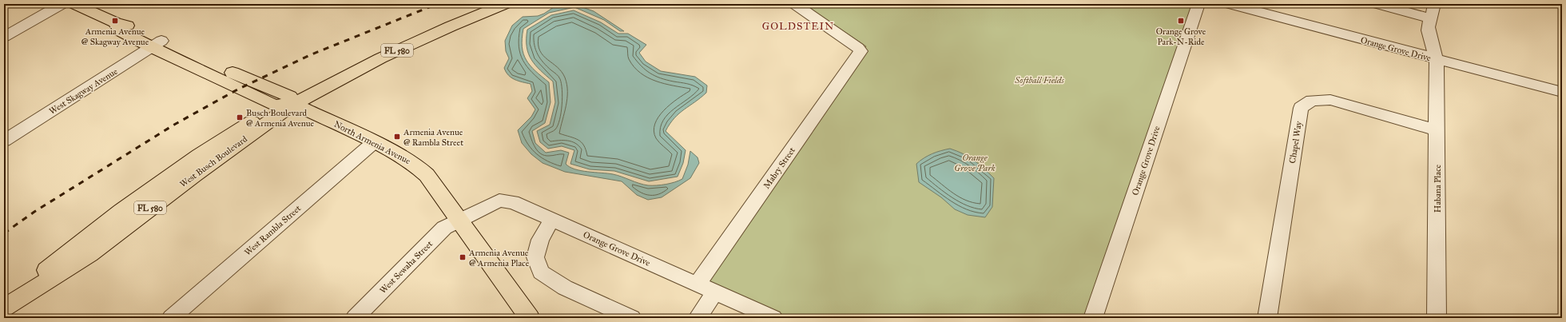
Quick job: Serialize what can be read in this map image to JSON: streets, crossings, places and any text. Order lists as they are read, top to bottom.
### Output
{
  "streets": {
    "main road": ["FL 580", "North Armenia Avenue", "West Busch Boulevard"],
    "street": [
      "Orange Grove Drive",
      "West Skagway Avenue",
      "Chapel Way",
      "Mabry Street",
      "Habana Place",
      "West Rambla Street",
      "West Sewaha Street"
    ]
  },
  "crossings": [
    ["Orange Grove Drive", "North Armenia Avenue"],
    ["Orange Grove Drive", "Mabry Street"],
    ["Orange Grove Drive", "Habana Place"],
    ["Orange Grove Drive", "West Sewaha Street"],
    ["West Skagway Avenue", "North Armenia Avenue"],
    ["North Armenia Avenue", "West Busch Boulevard"],
    ["North Armenia Avenue", "West Rambla Street"],
    ["North Armenia Avenue", "West Sewaha Street"],
    ["Chapel Way", "Habana Place"]
  ],
  "districts": ["GOLDSTEIN"],
  "parks": ["Softball Fields", "Orange Grove Park"],
  "places": {
    "transit": [
      "Armenia Avenue @ Skagway Avenue",
      "Orange Grove Park-N-Ride",
      "Busch Boulevard @ Armenia Avenue",
      "Armenia Avenue @ Rambla Street",
      "Armenia Avenue @ Armenia Place"
    ]
  }
}
